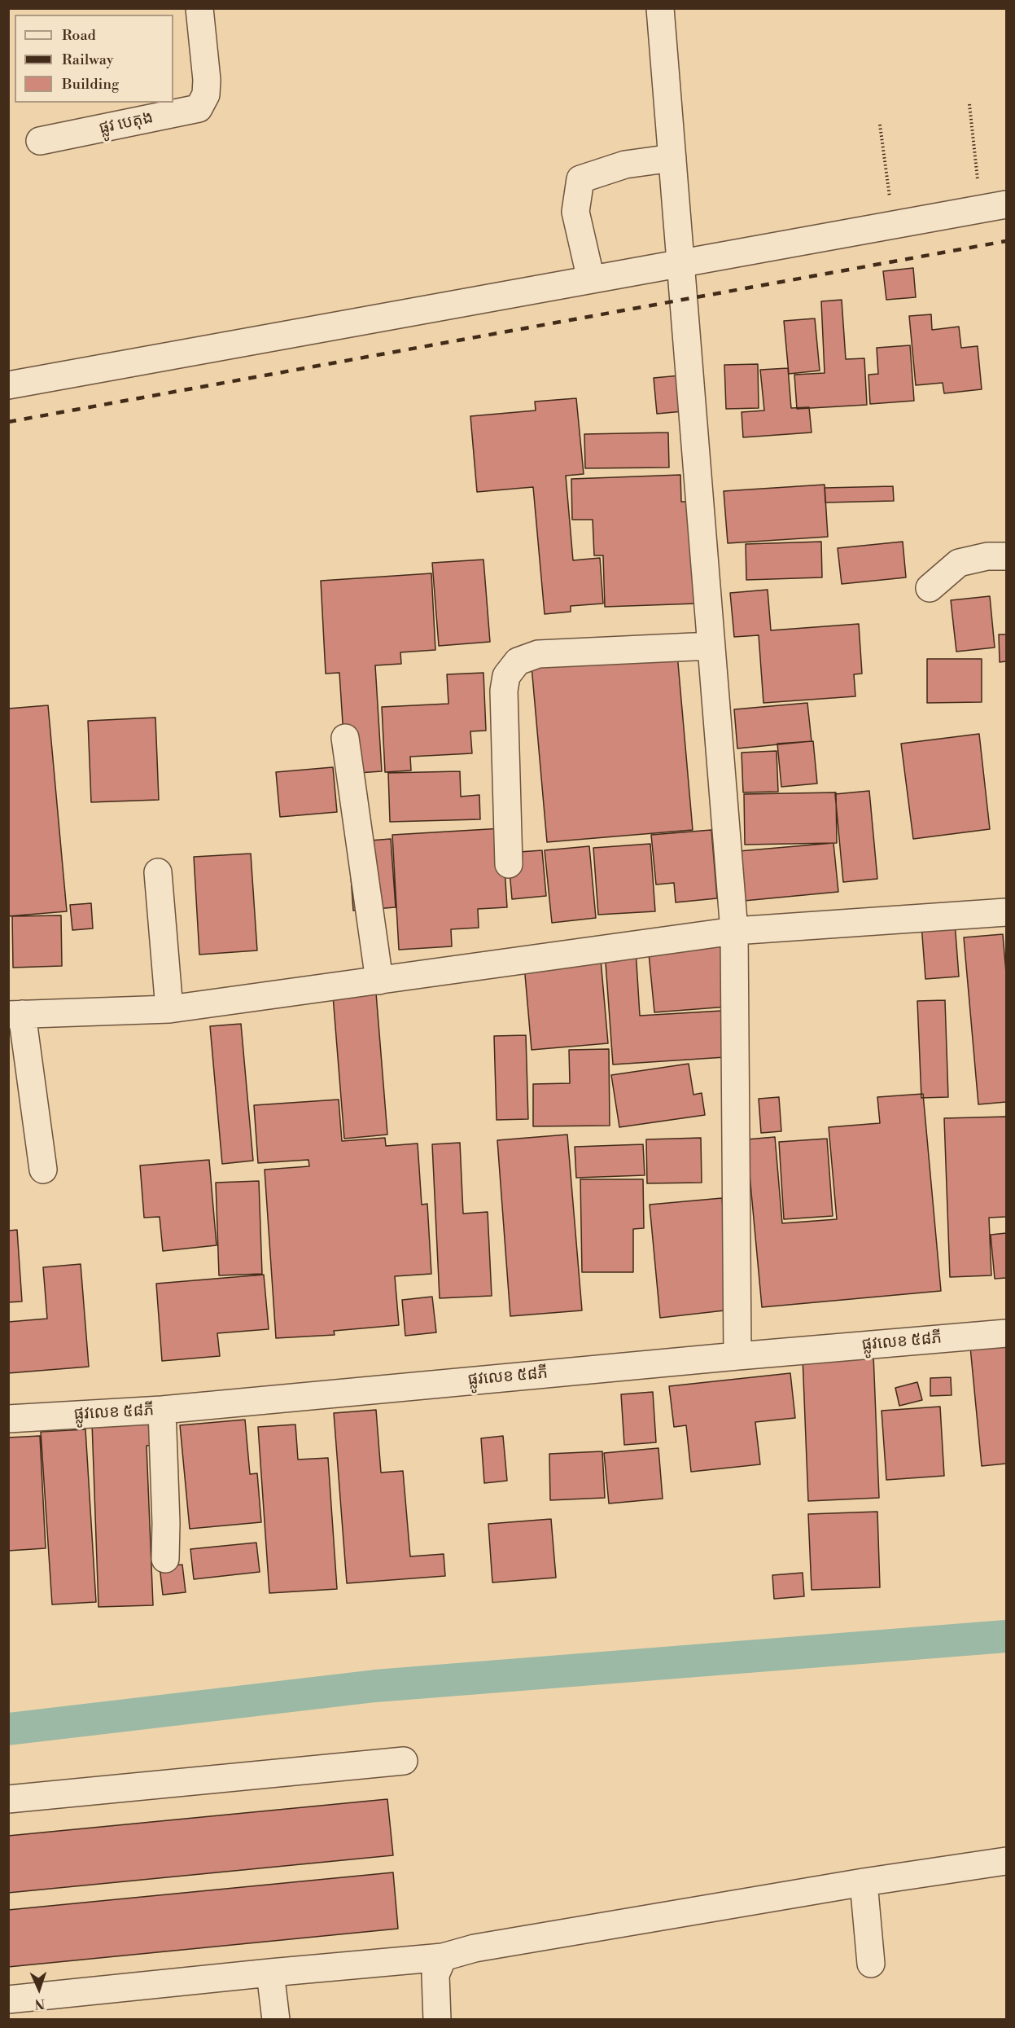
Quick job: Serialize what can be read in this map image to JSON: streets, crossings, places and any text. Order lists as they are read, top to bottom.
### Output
{
  "streets": {
    "street": ["ផ្លូវ បេតុង", "ផ្លូវលេខ ៥៨ភី"]
  },
  "legend": ["Road", "Railway", "Building"],
  "north": "bottom"
}
